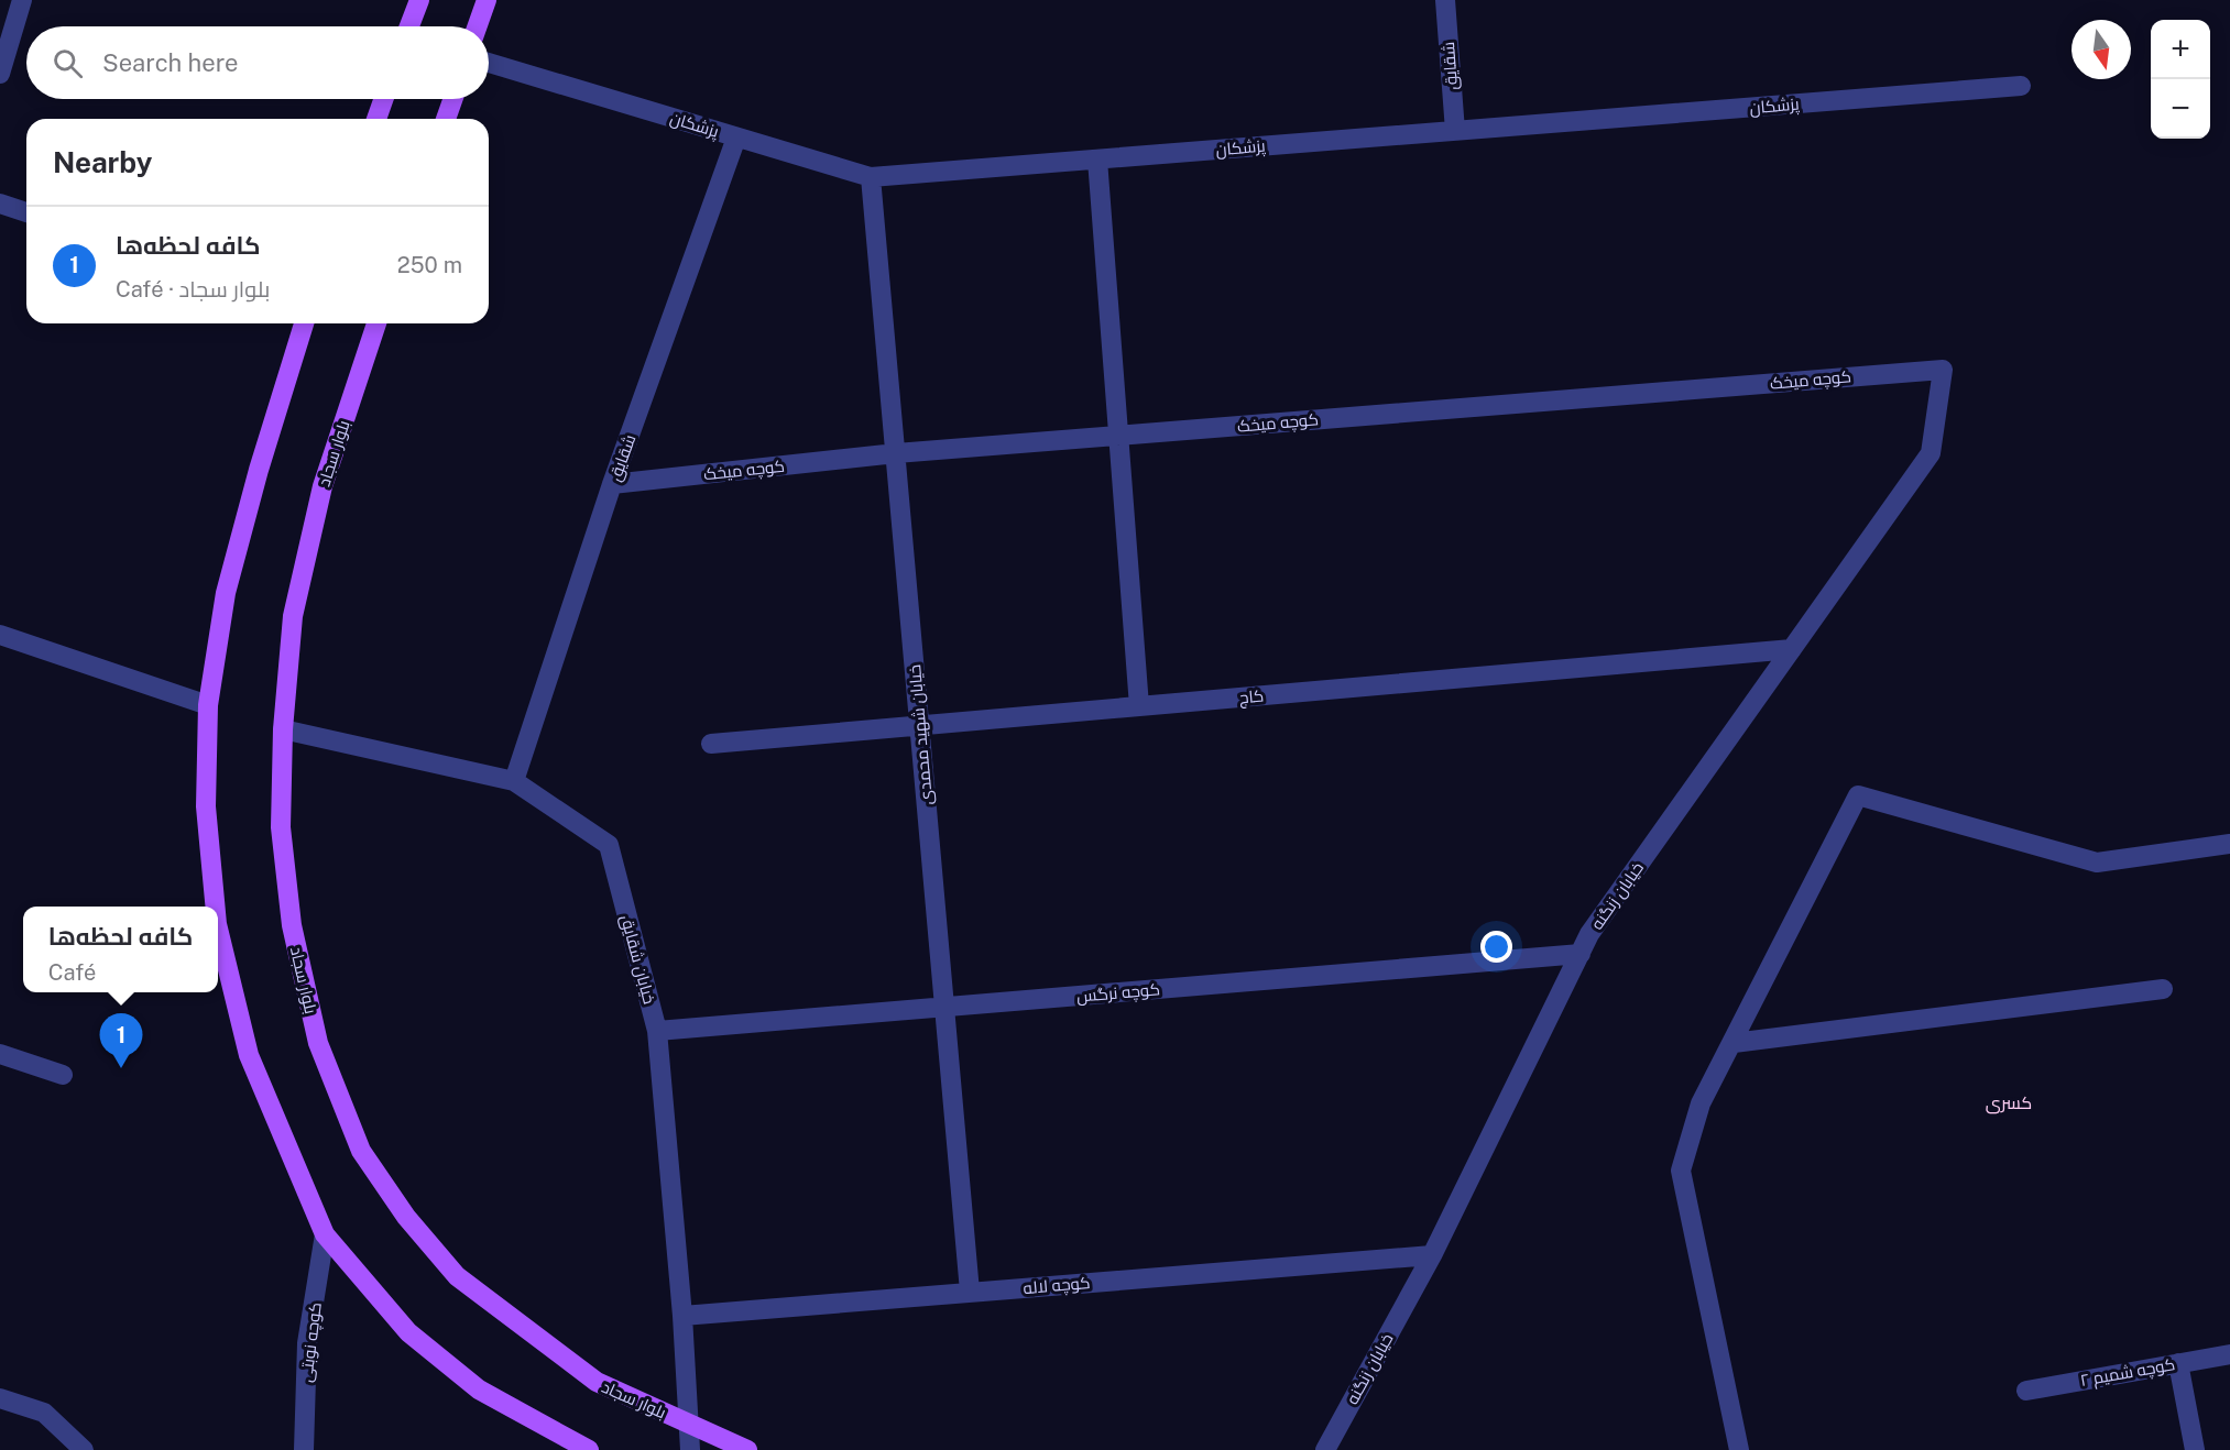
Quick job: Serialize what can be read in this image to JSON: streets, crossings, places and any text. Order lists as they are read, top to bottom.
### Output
{
  "streets": {
    "main road": ["بلوار سجاد"],
    "street": [
      "شقایق",
      "پزشکان",
      "کوچه میخک",
      "کاج",
      "خیابان شهید محمدی",
      "خیابان زنگنه",
      "خیابان شقایق",
      "کوچه نرگس",
      "کوچه لاله",
      "کوچه نوبتی",
      "کوچه شمیم ۲"
    ]
  },
  "crossings": [
    ["شقایق", "پزشکان"],
    ["شقایق", "کوچه میخک"],
    ["شقایق", "خیابان شقایق"],
    ["پزشکان", "خیابان شهید محمدی"],
    ["کوچه میخک", "خیابان شهید محمدی"],
    ["کوچه میخک", "خیابان زنگنه"],
    ["بلوار سجاد", "خیابان شقایق"],
    ["کاج", "خیابان شهید محمدی"],
    ["کاج", "خیابان زنگنه"],
    ["خیابان شهید محمدی", "کوچه نرگس"],
    ["خیابان شهید محمدی", "کوچه لاله"],
    ["خیابان زنگنه", "کوچه نرگس"],
    ["خیابان زنگنه", "کوچه لاله"],
    ["خیابان شقایق", "کوچه نرگس"],
    ["خیابان شقایق", "کوچه لاله"]
  ],
  "districts": ["کسری"],
  "north": "bottom",
  "page": {
    "map_buttons": ["+", "−"],
    "search": "Search here",
    "heading": "Nearby",
    "list": [
      {
        "mark": "1",
        "name": "کافه لحظه‌ها",
        "note": "Café · بلوار سجاد",
        "value": "250 m"
      }
    ],
    "popup": ["کافه لحظه‌ها", "Café"],
    "pins": "1"
  }
}
